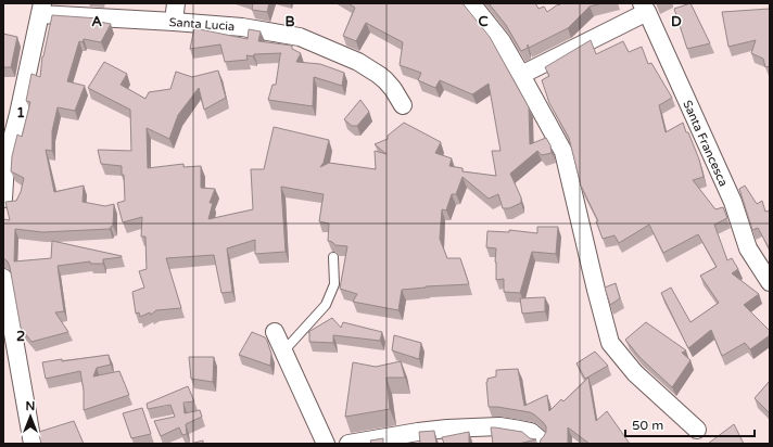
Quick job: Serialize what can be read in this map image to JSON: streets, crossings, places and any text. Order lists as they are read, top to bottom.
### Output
{
  "streets": {
    "street": ["Santa Lucia", "Santa Francesca"]
  },
  "scale_bar": "50 m",
  "north": "top",
  "grid": {
    "columns": [
      "A",
      "B",
      "C",
      "D"
    ],
    "rows": ["1", "2"]
  }
}
